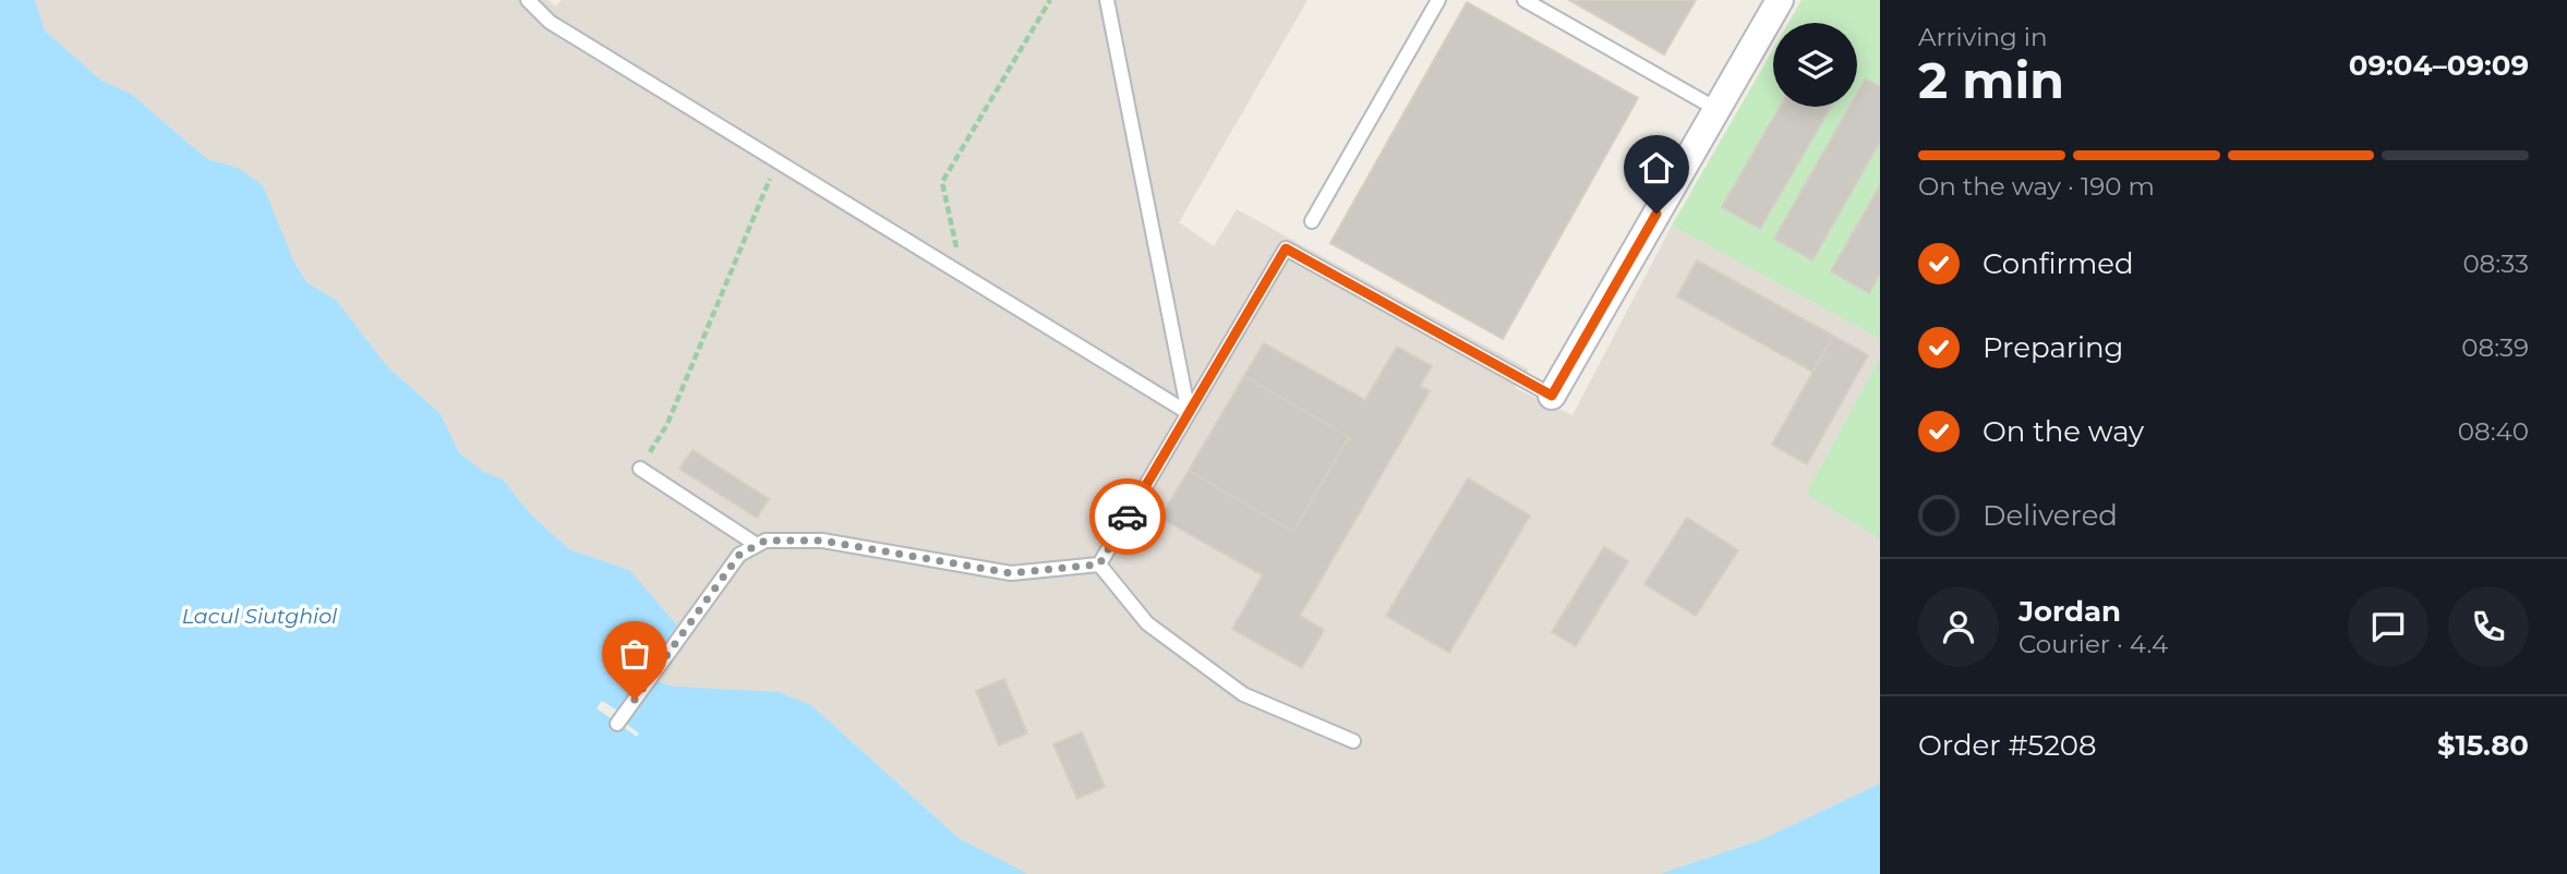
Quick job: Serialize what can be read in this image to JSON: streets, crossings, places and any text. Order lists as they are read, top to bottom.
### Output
{
  "water": ["Lacul Siutghiol"],
  "page": {
    "heading": ["2 min", "Arriving in", "09:04–09:09"],
    "panel": [
      "Jordan",
      "Courier · 4.4",
      "Order #5208",
      "$15.80"
    ],
    "bar": "On the way · 190 m",
    "list": [
      ["Confirmed", "08:33"],
      ["Preparing", "08:39"],
      ["On the way", "08:40"],
      "Delivered"
    ]
  }
}
